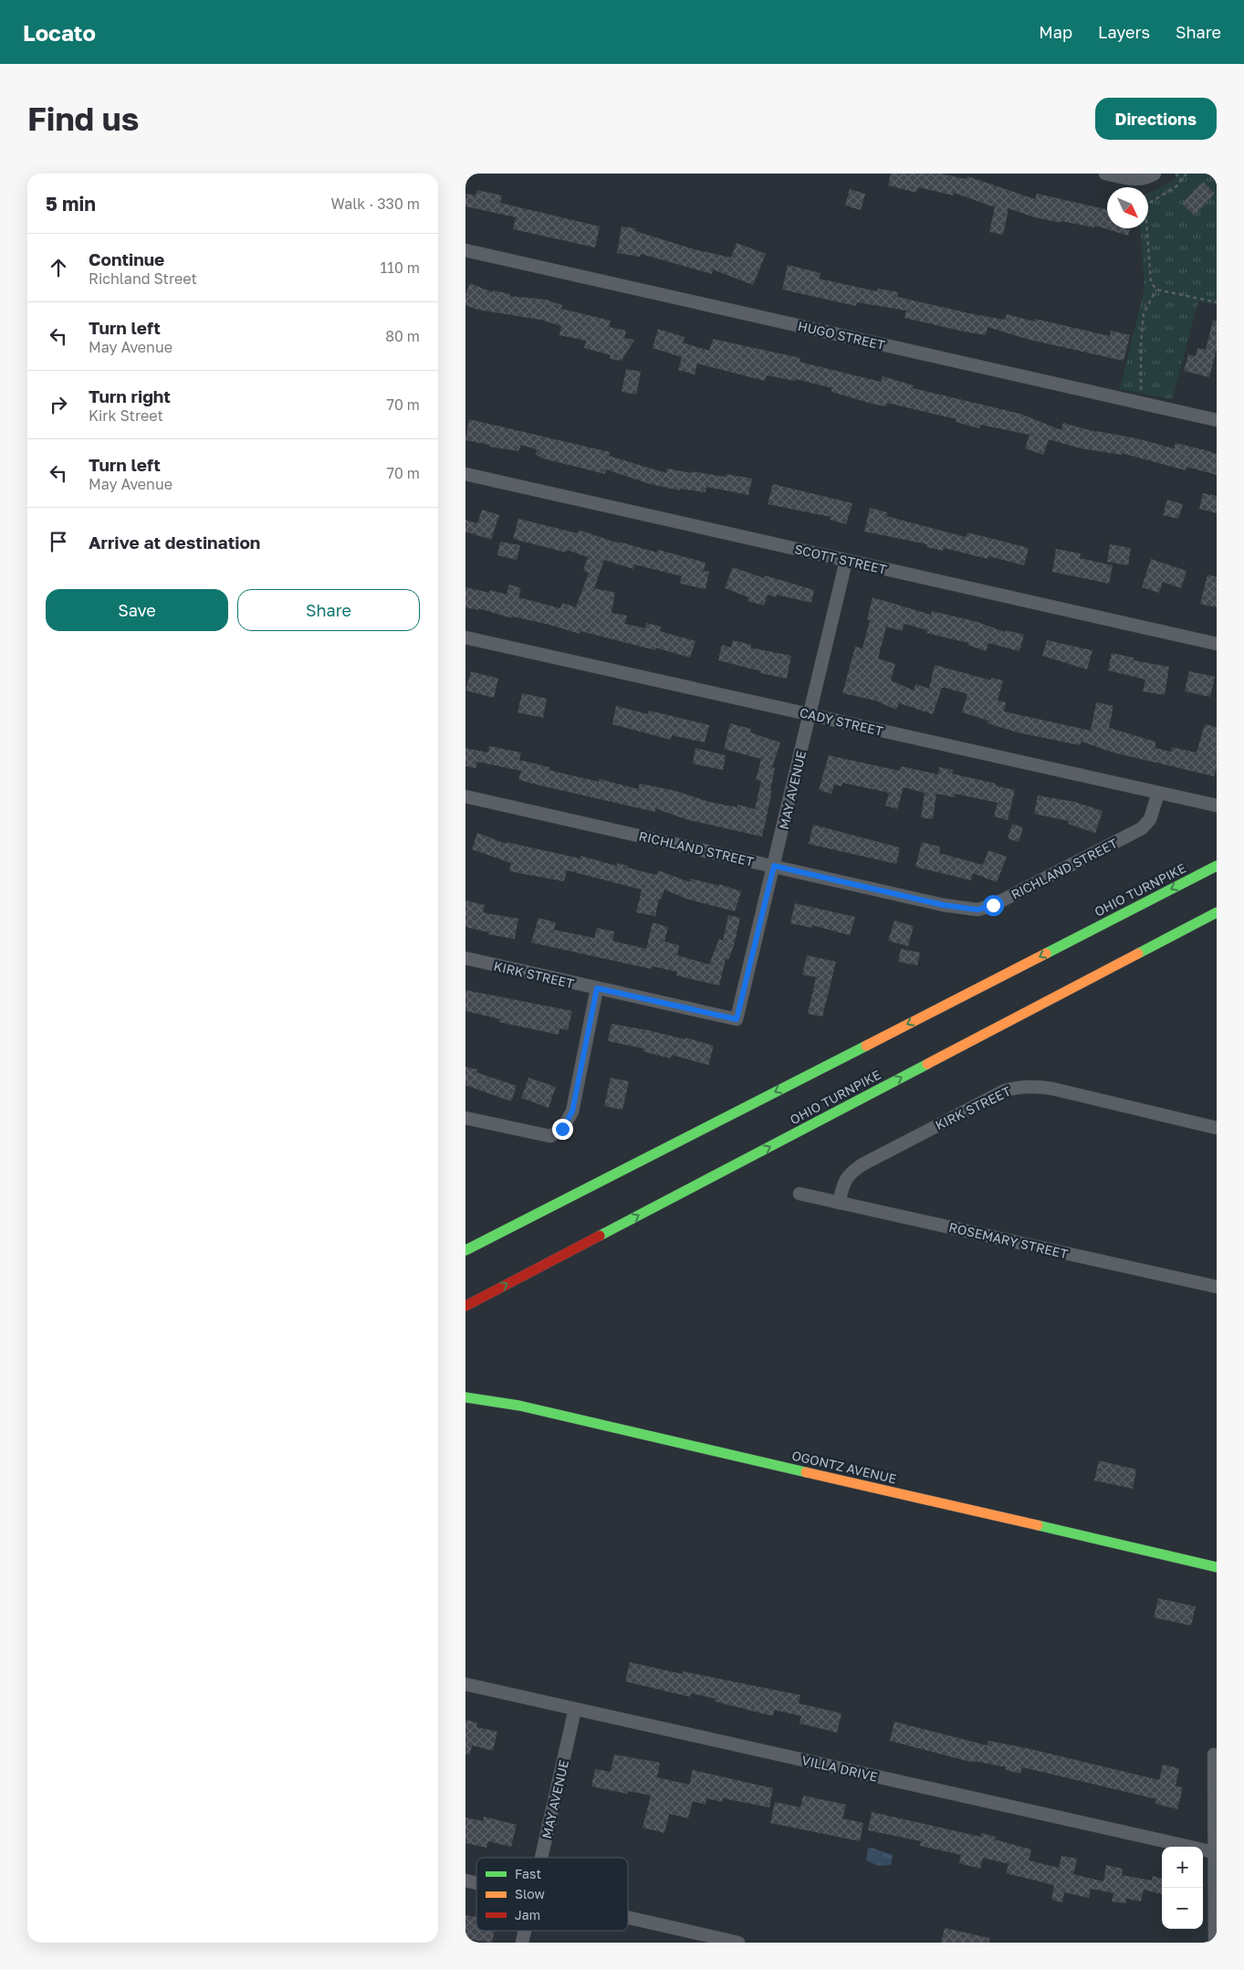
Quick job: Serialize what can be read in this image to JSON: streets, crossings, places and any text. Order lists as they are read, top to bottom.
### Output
{
  "streets": {
    "main road": ["OHIO TURNPIKE", "OGONTZ AVENUE"],
    "street": [
      "HUGO STREET",
      "SCOTT STREET",
      "CADY STREET",
      "MAY AVENUE",
      "RICHLAND STREET",
      "KIRK STREET",
      "ROSEMARY STREET",
      "VILLA DRIVE"
    ]
  },
  "crossings": [
    ["SCOTT STREET", "MAY AVENUE"],
    ["CADY STREET", "MAY AVENUE"],
    ["CADY STREET", "RICHLAND STREET"],
    ["MAY AVENUE", "RICHLAND STREET"],
    ["MAY AVENUE", "KIRK STREET"],
    ["MAY AVENUE", "VILLA DRIVE"],
    ["KIRK STREET", "ROSEMARY STREET"]
  ],
  "legend": ["Fast", "Slow", "Jam"],
  "north": "bottom right",
  "page": {
    "header": "Locato",
    "nav": ["Map", "Layers", "Share"],
    "buttons": [
      "Directions",
      ["Save", "Share"]
    ],
    "title": "Find us",
    "heading": ["5 min", "Walk · 330 m"],
    "list": [
      ["Continue", "Richland Street", "110 m"],
      ["Turn left", "May Avenue", "80 m"],
      ["Turn right", "Kirk Street", "70 m"],
      ["Turn left", "May Avenue", "70 m"],
      "Arrive at destination"
    ],
    "map_buttons": ["+", "−"]
  }
}
